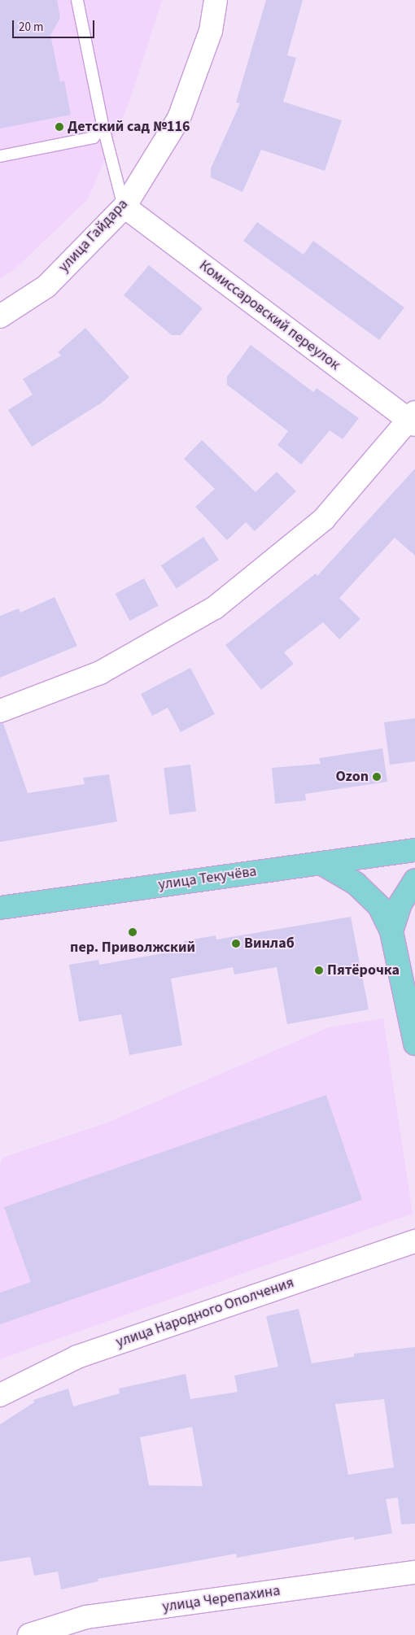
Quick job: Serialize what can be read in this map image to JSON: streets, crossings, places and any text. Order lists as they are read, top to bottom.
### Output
{
  "streets": {
    "main road": ["улица Текучёва"],
    "street": [
      "улица Гайдара",
      "Комиссаровский переулок",
      "улица Народного Ополчения",
      "улица Черепахина"
    ]
  },
  "crossings": [
    ["улица Гайдара", "Комиссаровский переулок"]
  ],
  "places": [
    "Детский сад №116",
    "Ozon",
    "пер. Приволжский",
    "Винлаб",
    "Пятёрочка"
  ],
  "scale_bar": "20 m"
}
